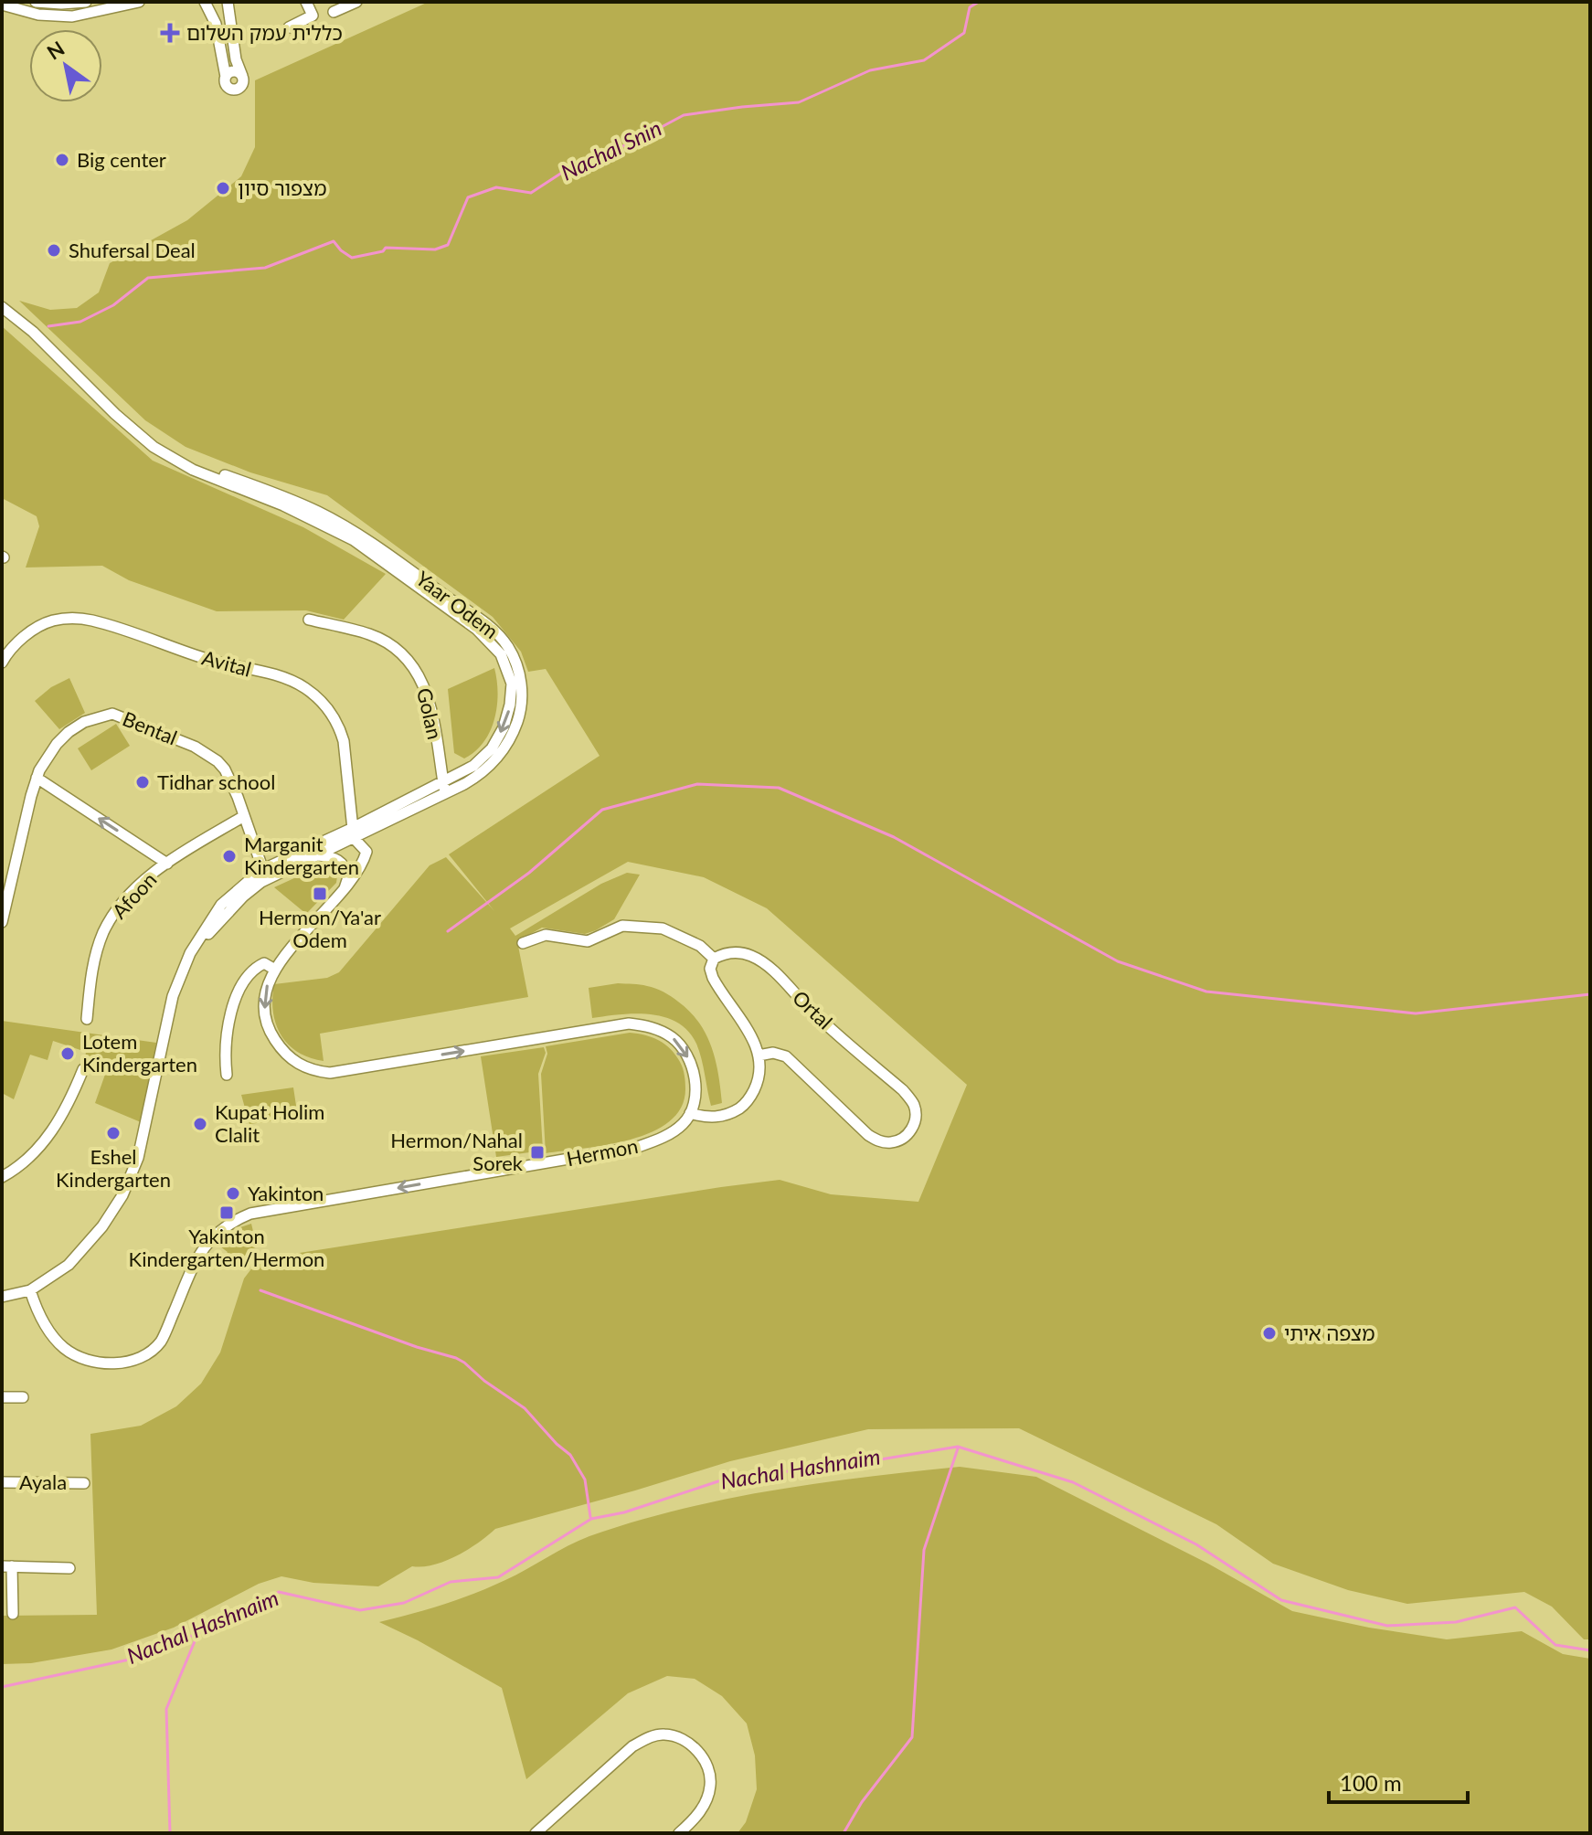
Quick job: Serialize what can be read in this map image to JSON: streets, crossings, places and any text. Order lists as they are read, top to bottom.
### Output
{
  "streets": {
    "street": [
      "Yaar Odem",
      "Avital",
      "Golan",
      "Bental",
      "Afoon",
      "Ortal",
      "Hermon",
      "Ayala"
    ]
  },
  "crossings": [
    ["Yaar Odem", "Avital"],
    ["Yaar Odem", "Golan"],
    ["Yaar Odem", "Bental"],
    ["Yaar Odem", "Hermon"],
    ["Bental", "Afoon"]
  ],
  "one_way": ["Hermon"],
  "water": ["Nachal Snin", "Nachal Hashnaim"],
  "places": {
    "health": ["כללית עמק השלום"],
    "other": [
      "Big center",
      "מצפור סיון",
      "Shufersal Deal",
      "Tidhar school",
      "Marganit Kindergarten",
      "Lotem Kindergarten",
      "Kupat Holim Clalit",
      "Eshel Kindergarten",
      "Yakinton",
      "מצפה איתי"
    ],
    "transit": ["Hermon/Ya'ar Odem", "Hermon/Nahal Sorek", "Yakinton Kindergarten/Hermon"]
  },
  "scale_bar": "100 m",
  "north": "top left"
}
